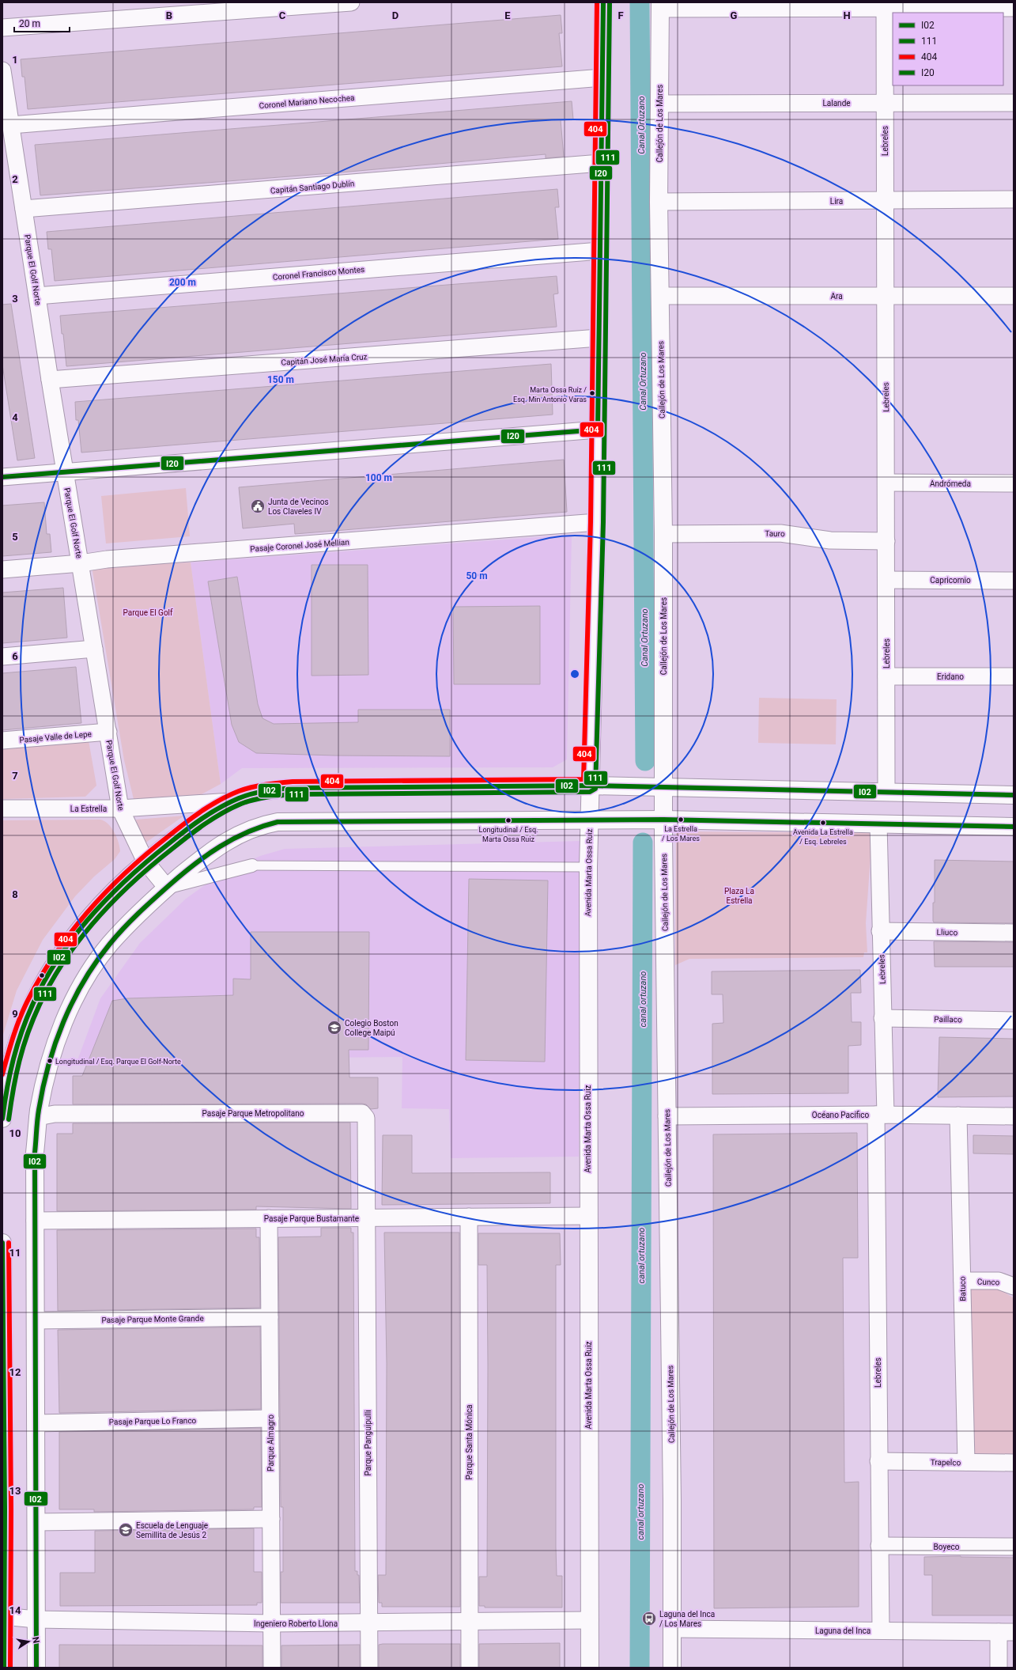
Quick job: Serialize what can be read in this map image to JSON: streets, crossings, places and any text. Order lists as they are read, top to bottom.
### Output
{
  "streets": {
    "street": [
      "Coronel Mariano Necochea",
      "Lalande",
      "Callejón de Los Mares",
      "Lebreles",
      "Capitán Santiago Dublín",
      "Lira",
      "Parque El Golf Norte",
      "Coronel Francisco Montes",
      "Ara",
      "Capitán José María Cruz",
      "Andrómeda",
      "Tauro",
      "Pasaje Coronel José Mellian",
      "Capricornio",
      "Eridano",
      "Pasaje Valle de Lepe",
      "La Estrella",
      "Avenida Marta Ossa Ruiz",
      "Lliuco",
      "Paillaco",
      "Pasaje Parque Metropolitano",
      "Océano Pacífico",
      "Pasaje Parque Bustamante",
      "Cunco",
      "Batuco",
      "Pasaje Parque Monte Grande",
      "Pasaje Parque Lo Franco",
      "Parque Santa Mónica",
      "Parque Almagro",
      "Parque Panguipulli",
      "Trapelco",
      "Boyeco",
      "Ingeniero Roberto Llona",
      "Laguna del Inca"
    ]
  },
  "crossings": [
    ["Coronel Mariano Necochea", "Parque El Golf Norte"],
    ["Coronel Mariano Necochea", "Avenida Marta Ossa Ruiz"],
    ["Lalande", "Callejón de Los Mares"],
    ["Lalande", "Lebreles"],
    ["Callejón de Los Mares", "Lira"],
    ["Callejón de Los Mares", "Ara"],
    ["Callejón de Los Mares", "Tauro"],
    ["Callejón de Los Mares", "Océano Pacífico"],
    ["Callejón de Los Mares", "Laguna del Inca"],
    ["Lebreles", "Lira"],
    ["Lebreles", "Ara"],
    ["Lebreles", "Andrómeda"],
    ["Lebreles", "Tauro"],
    ["Lebreles", "Capricornio"],
    ["Lebreles", "Eridano"],
    ["Lebreles", "Lliuco"],
    ["Lebreles", "Paillaco"],
    ["Lebreles", "Océano Pacífico"],
    ["Lebreles", "Trapelco"],
    ["Lebreles", "Boyeco"],
    ["Lebreles", "Laguna del Inca"],
    ["Capitán Santiago Dublín", "Parque El Golf Norte"],
    ["Capitán Santiago Dublín", "Avenida Marta Ossa Ruiz"],
    ["Parque El Golf Norte", "Coronel Francisco Montes"],
    ["Parque El Golf Norte", "Capitán José María Cruz"],
    ["Parque El Golf Norte", "Pasaje Coronel José Mellian"],
    ["Parque El Golf Norte", "Pasaje Valle de Lepe"],
    ["Parque El Golf Norte", "La Estrella"],
    ["Coronel Francisco Montes", "Avenida Marta Ossa Ruiz"],
    ["Capitán José María Cruz", "Avenida Marta Ossa Ruiz"],
    ["Pasaje Coronel José Mellian", "Avenida Marta Ossa Ruiz"],
    ["Avenida Marta Ossa Ruiz", "Pasaje Parque Bustamante"],
    ["Avenida Marta Ossa Ruiz", "Ingeniero Roberto Llona"],
    ["Pasaje Parque Metropolitano", "Pasaje Parque Bustamante"],
    ["Pasaje Parque Metropolitano", "Parque Panguipulli"],
    ["Océano Pacífico", "Batuco"],
    ["Pasaje Parque Bustamante", "Parque Santa Mónica"],
    ["Pasaje Parque Bustamante", "Parque Almagro"],
    ["Pasaje Parque Bustamante", "Parque Panguipulli"],
    ["Cunco", "Batuco"],
    ["Batuco", "Trapelco"],
    ["Pasaje Parque Monte Grande", "Parque Almagro"],
    ["Pasaje Parque Lo Franco", "Parque Almagro"],
    ["Parque Santa Mónica", "Ingeniero Roberto Llona"],
    ["Parque Almagro", "Ingeniero Roberto Llona"],
    ["Parque Panguipulli", "Ingeniero Roberto Llona"]
  ],
  "water": ["Canal Ortuzano", "canal ortuzano"],
  "parks": ["Parque El Golf", "Plaza La Estrella"],
  "places": {
    "other": [
      "Marta Ossa Ruíz / Esq. Min Antonio Varas",
      "La Estrella / Los Mares",
      "Longitudinal / Esq. Marta Ossa Ruiz",
      "Avenida La Estrella / Esq. Lebreles",
      "Longitudinal / Esq. Parque El Golf-Norte"
    ],
    "public building": ["Junta de Vecinos Los Claveles IV"],
    "school or university": ["Colegio Boston College Maipú", "Escuela de Lenguaje Semillita de Jesús 2"],
    "bus stop": ["Laguna del Inca / Los Mares"]
  },
  "lines": [
    "transit line 111",
    "transit line 404",
    "transit line I20",
    "transit line I02"
  ],
  "legend": [
    "I02",
    "111",
    "404",
    "I20"
  ],
  "scale_bar": "20 m",
  "north": "right",
  "grid": {
    "columns": [
      "B",
      "C",
      "D",
      "E",
      "F",
      "G",
      "H"
    ],
    "rows": [
      "1",
      "2",
      "3",
      "4",
      "5",
      "6",
      "7",
      "8",
      "9",
      "10",
      "11",
      "12",
      "13",
      "14"
    ]
  },
  "rings": [
    "200 m",
    "150 m",
    "100 m",
    "50 m"
  ]
}
